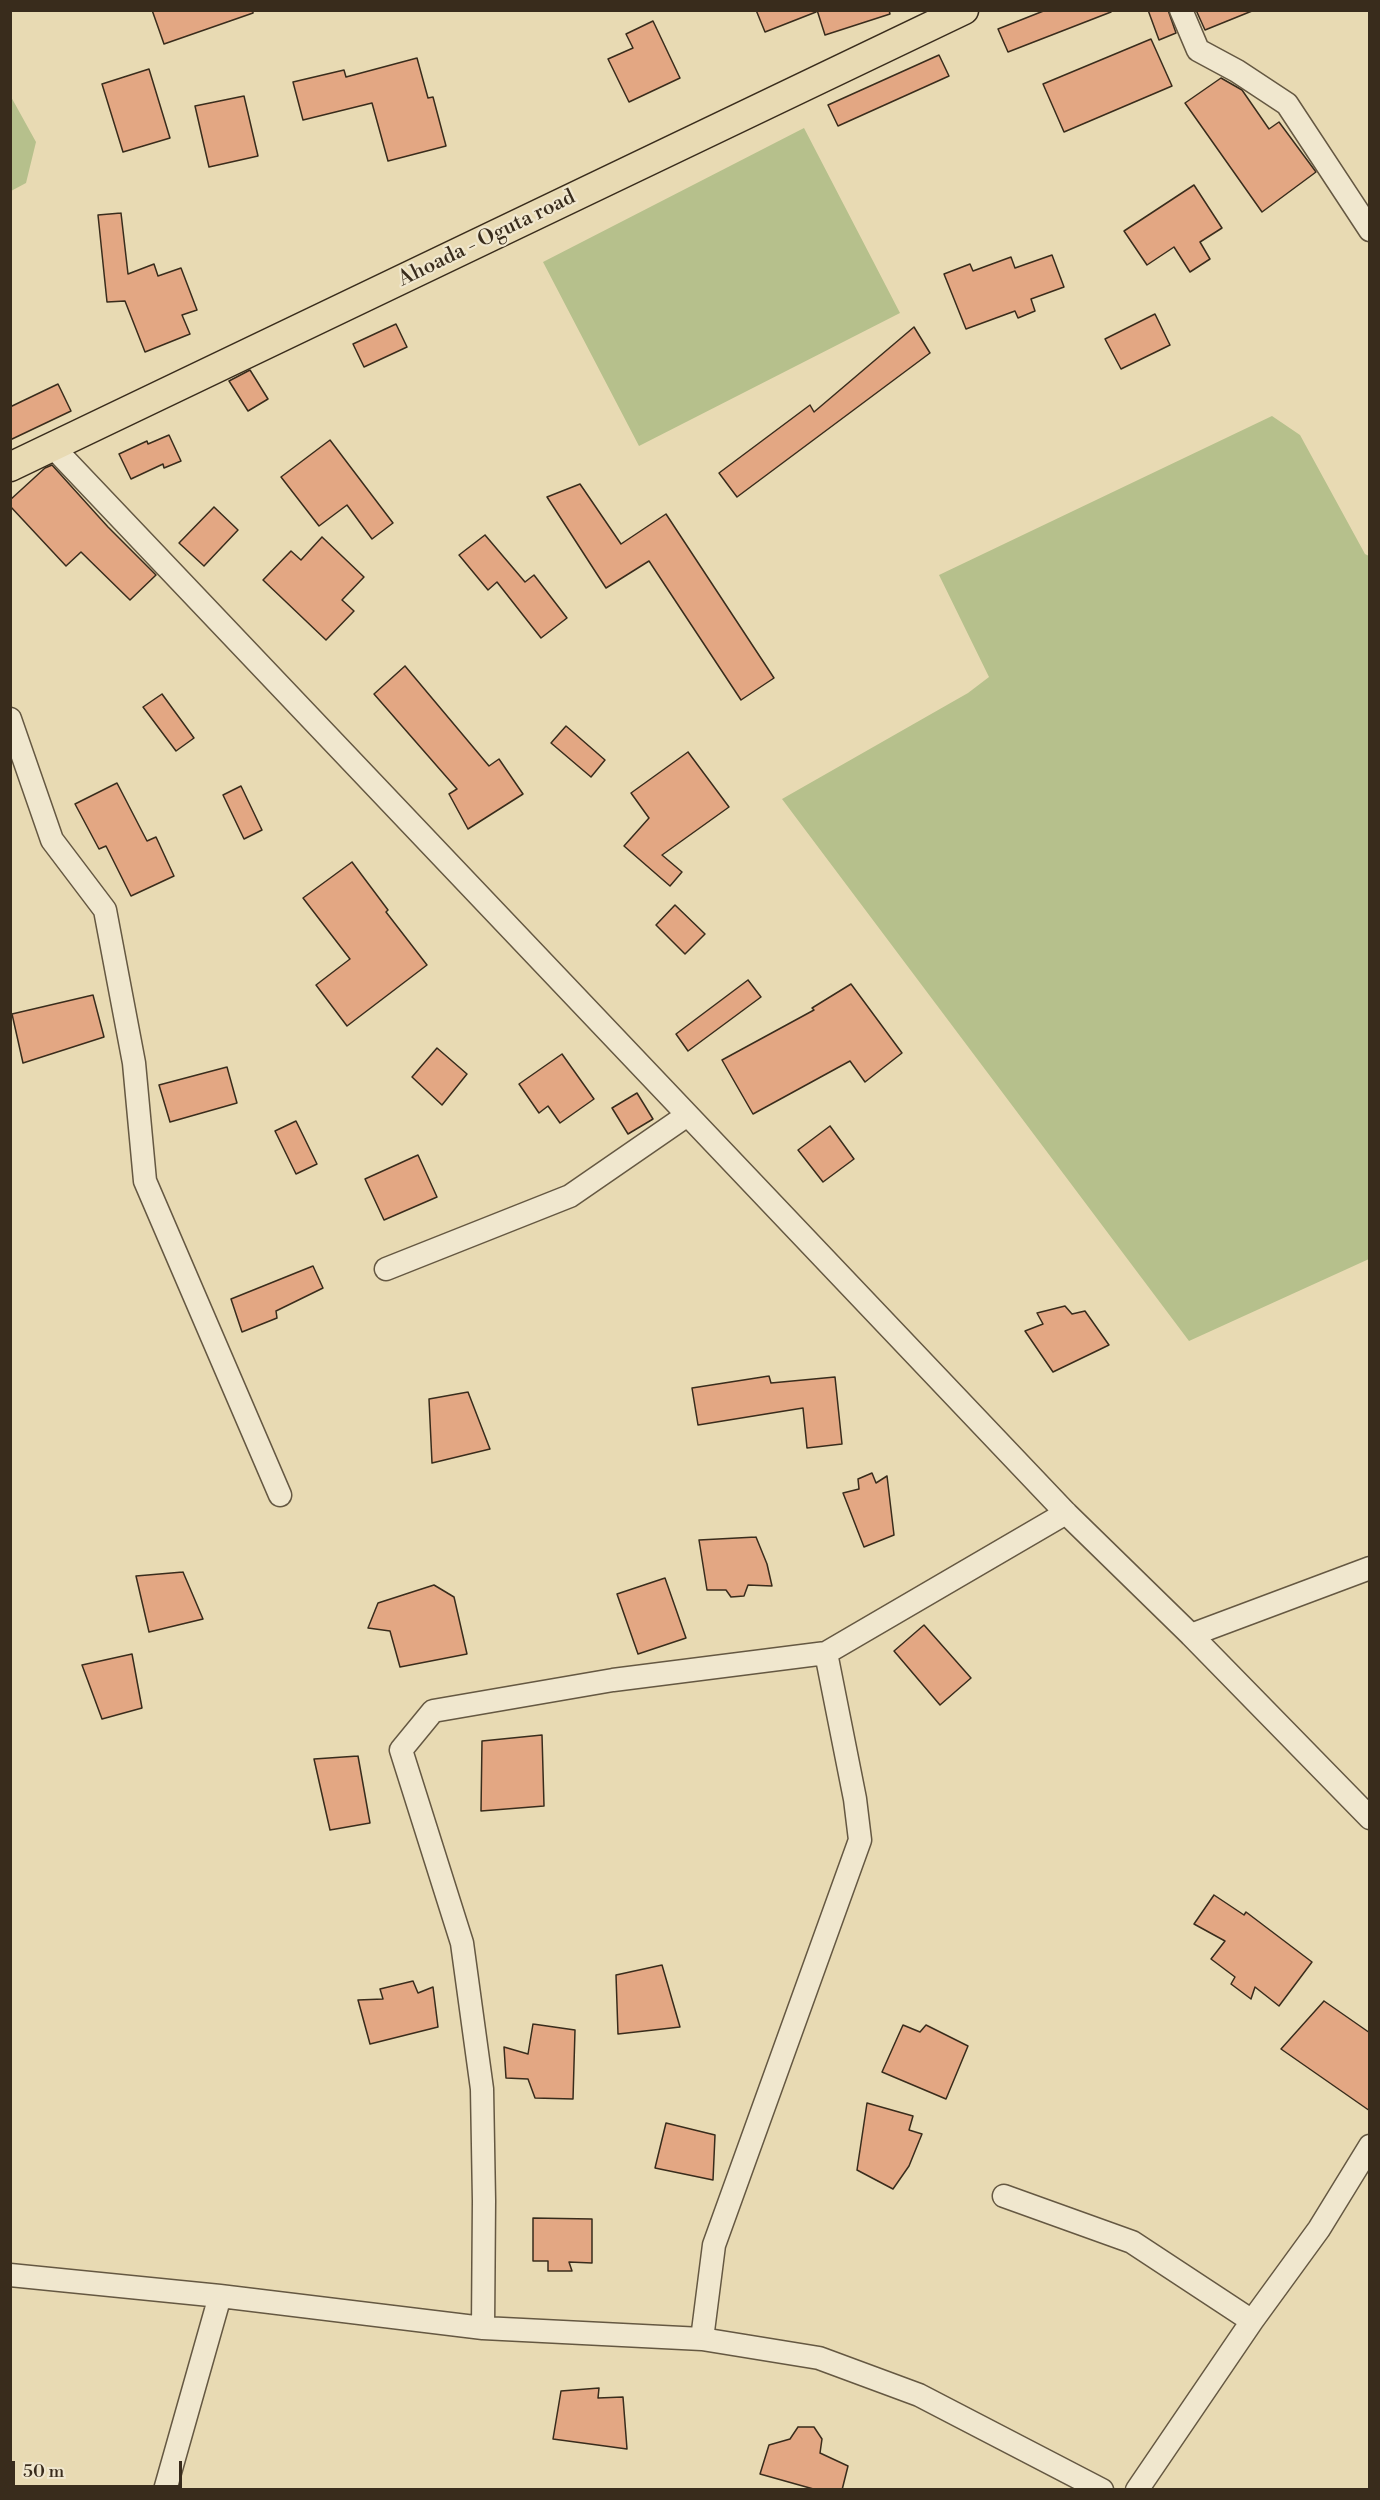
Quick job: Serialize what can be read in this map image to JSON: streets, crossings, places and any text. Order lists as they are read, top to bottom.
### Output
{
  "streets": {
    "main road": ["Ahoada - Oguta road"]
  },
  "scale_bar": "50 m"
}
